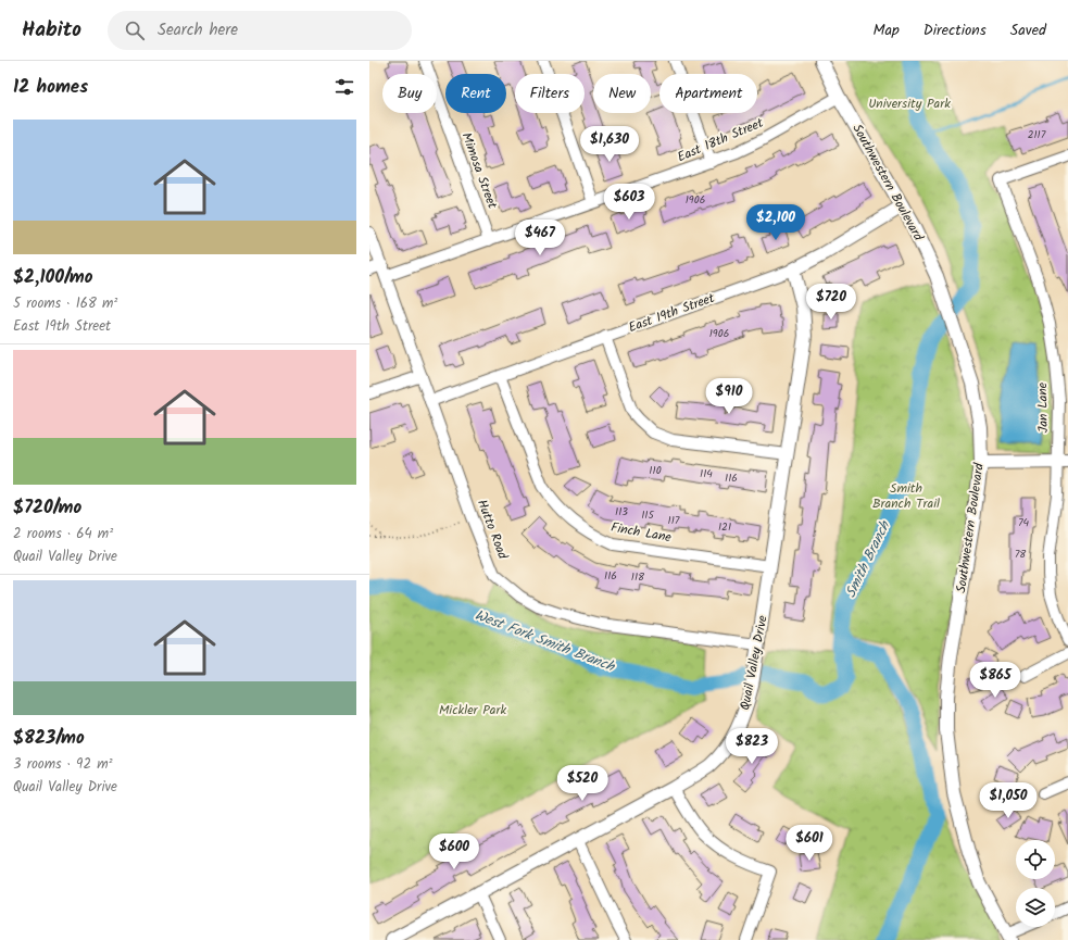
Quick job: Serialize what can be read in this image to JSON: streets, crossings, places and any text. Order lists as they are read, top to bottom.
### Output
{
  "streets": {
    "street": [
      "East 18th Street",
      "Mimosa Street",
      "Southwestern Boulevard",
      "East 19th Street",
      "Jan Lane",
      "Hutto Road",
      "Finch Lane",
      "Quail Valley Drive"
    ]
  },
  "crossings": [
    ["East 18th Street", "Mimosa Street"],
    ["East 18th Street", "Southwestern Boulevard"],
    ["East 18th Street", "Hutto Road"],
    ["Southwestern Boulevard", "East 19th Street"],
    ["East 19th Street", "Hutto Road"],
    ["East 19th Street", "Finch Lane"],
    ["East 19th Street", "Quail Valley Drive"],
    ["Hutto Road", "Quail Valley Drive"],
    ["Finch Lane", "Quail Valley Drive"]
  ],
  "water": ["Smith Branch", "West Fork Smith Branch"],
  "parks": ["University Park", "Smith Branch Trail", "Mickler Park"],
  "house_numbers": [
    "2117",
    "1906",
    "1906",
    "110",
    "114",
    "116",
    "113",
    "115",
    "117",
    "74",
    "121",
    "78",
    "116",
    "118"
  ],
  "page": {
    "header": "Habito",
    "search": "Search here",
    "nav": ["Map", "Directions", "Saved"],
    "heading": "12 homes",
    "chip": [
      "Buy",
      "Rent",
      "Filters",
      "New",
      "Apartment"
    ],
    "list": [
      {
        "name": "$2,100/mo",
        "note": "5 rooms · 168 m² · East 19th Street"
      },
      {
        "name": "$720/mo",
        "note": "2 rooms · 64 m² · Quail Valley Drive"
      },
      {
        "name": "$823/mo",
        "note": "3 rooms · 92 m² · Quail Valley Drive"
      }
    ],
    "price": [
      "$1,630",
      "$603",
      "$2,100",
      "$467",
      "$720",
      "$910",
      "$865",
      "$823",
      "$520",
      "$1,050",
      "$601",
      "$600"
    ]
  }
}
